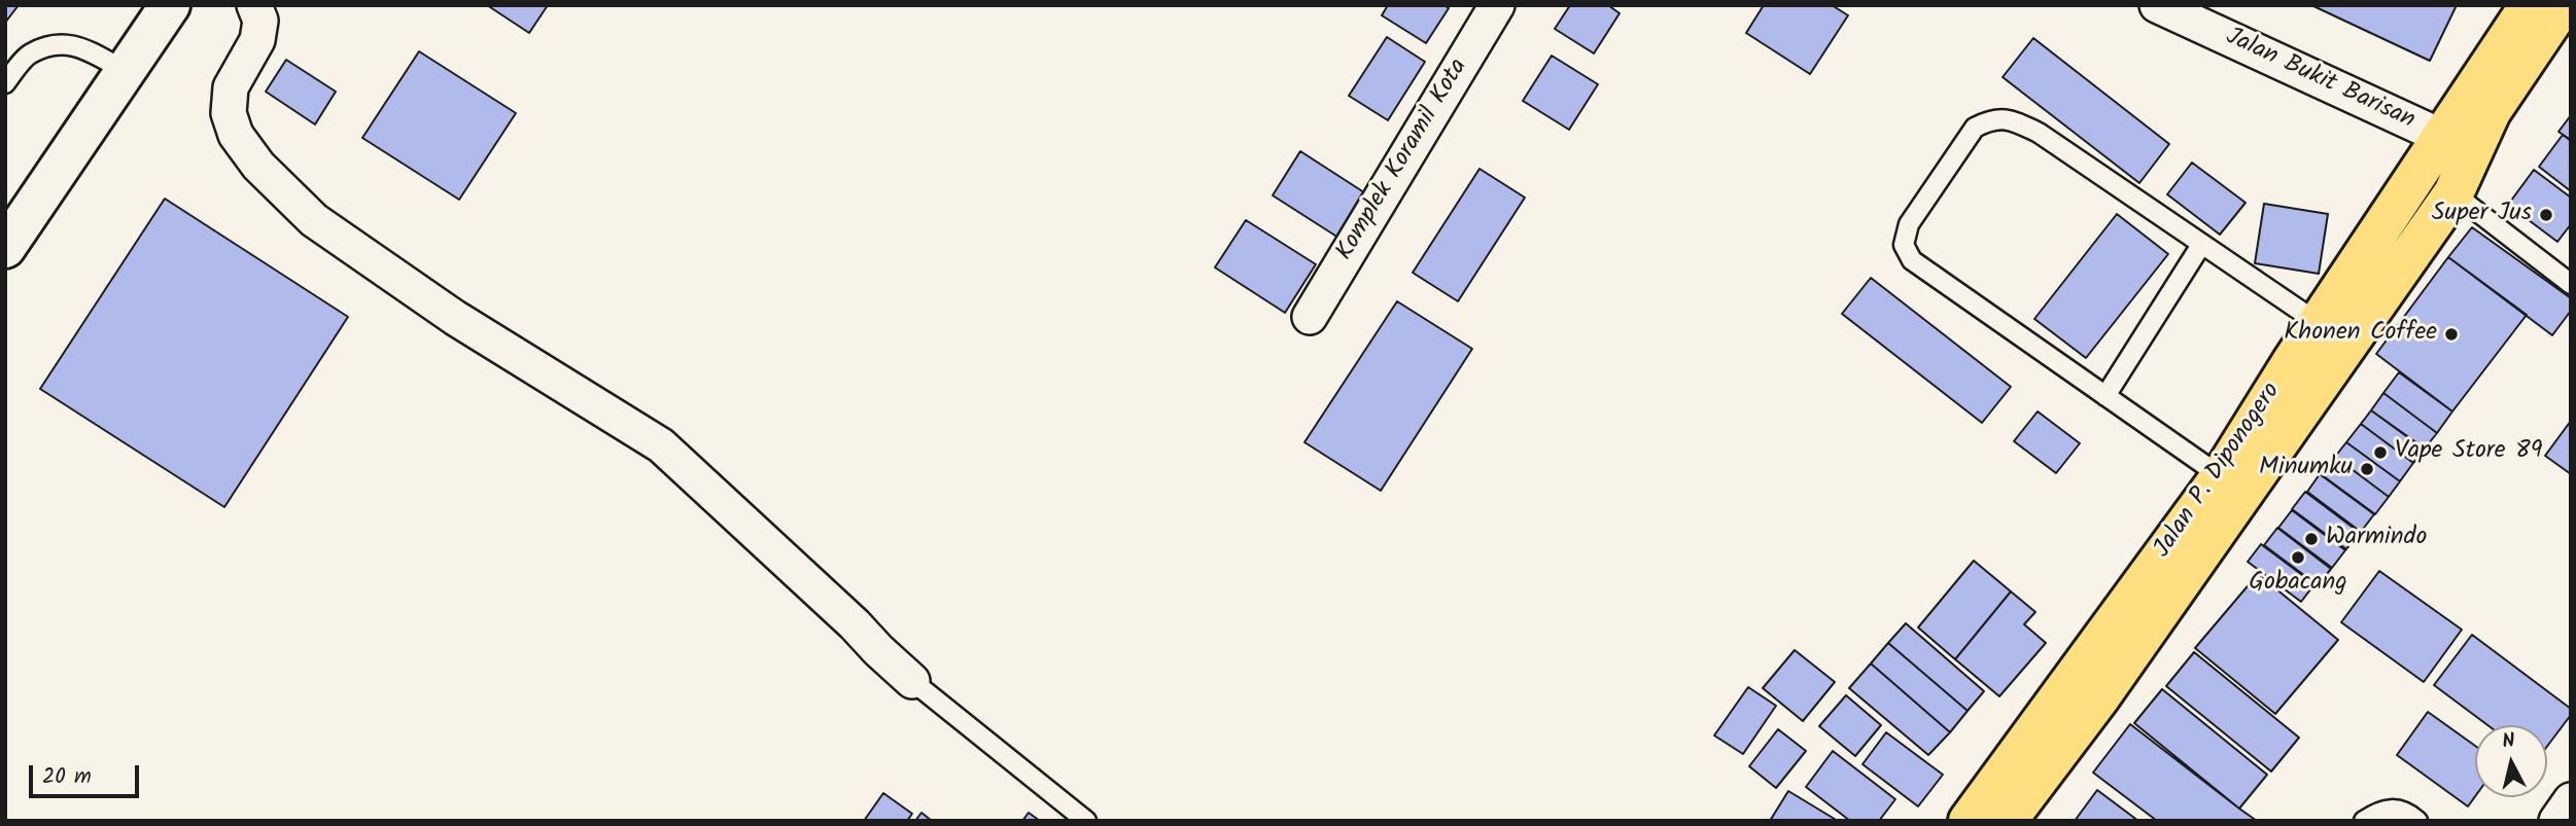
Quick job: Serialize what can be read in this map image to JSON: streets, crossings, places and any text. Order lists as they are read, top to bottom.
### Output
{
  "streets": {
    "main road": ["Jalan P. Diponogero"],
    "street": ["Jalan Bukit Barisan", "Komplek Koramil Kota"]
  },
  "crossings": [
    ["Jalan Bukit Barisan", "Jalan P. Diponogero"]
  ],
  "places": [
    "Super Jus",
    "Khonen Coffee",
    "Vape Store 89",
    "Minumku",
    "Warmindo",
    "Gobacang"
  ],
  "scale_bar": "20 m",
  "north": "top"
}
